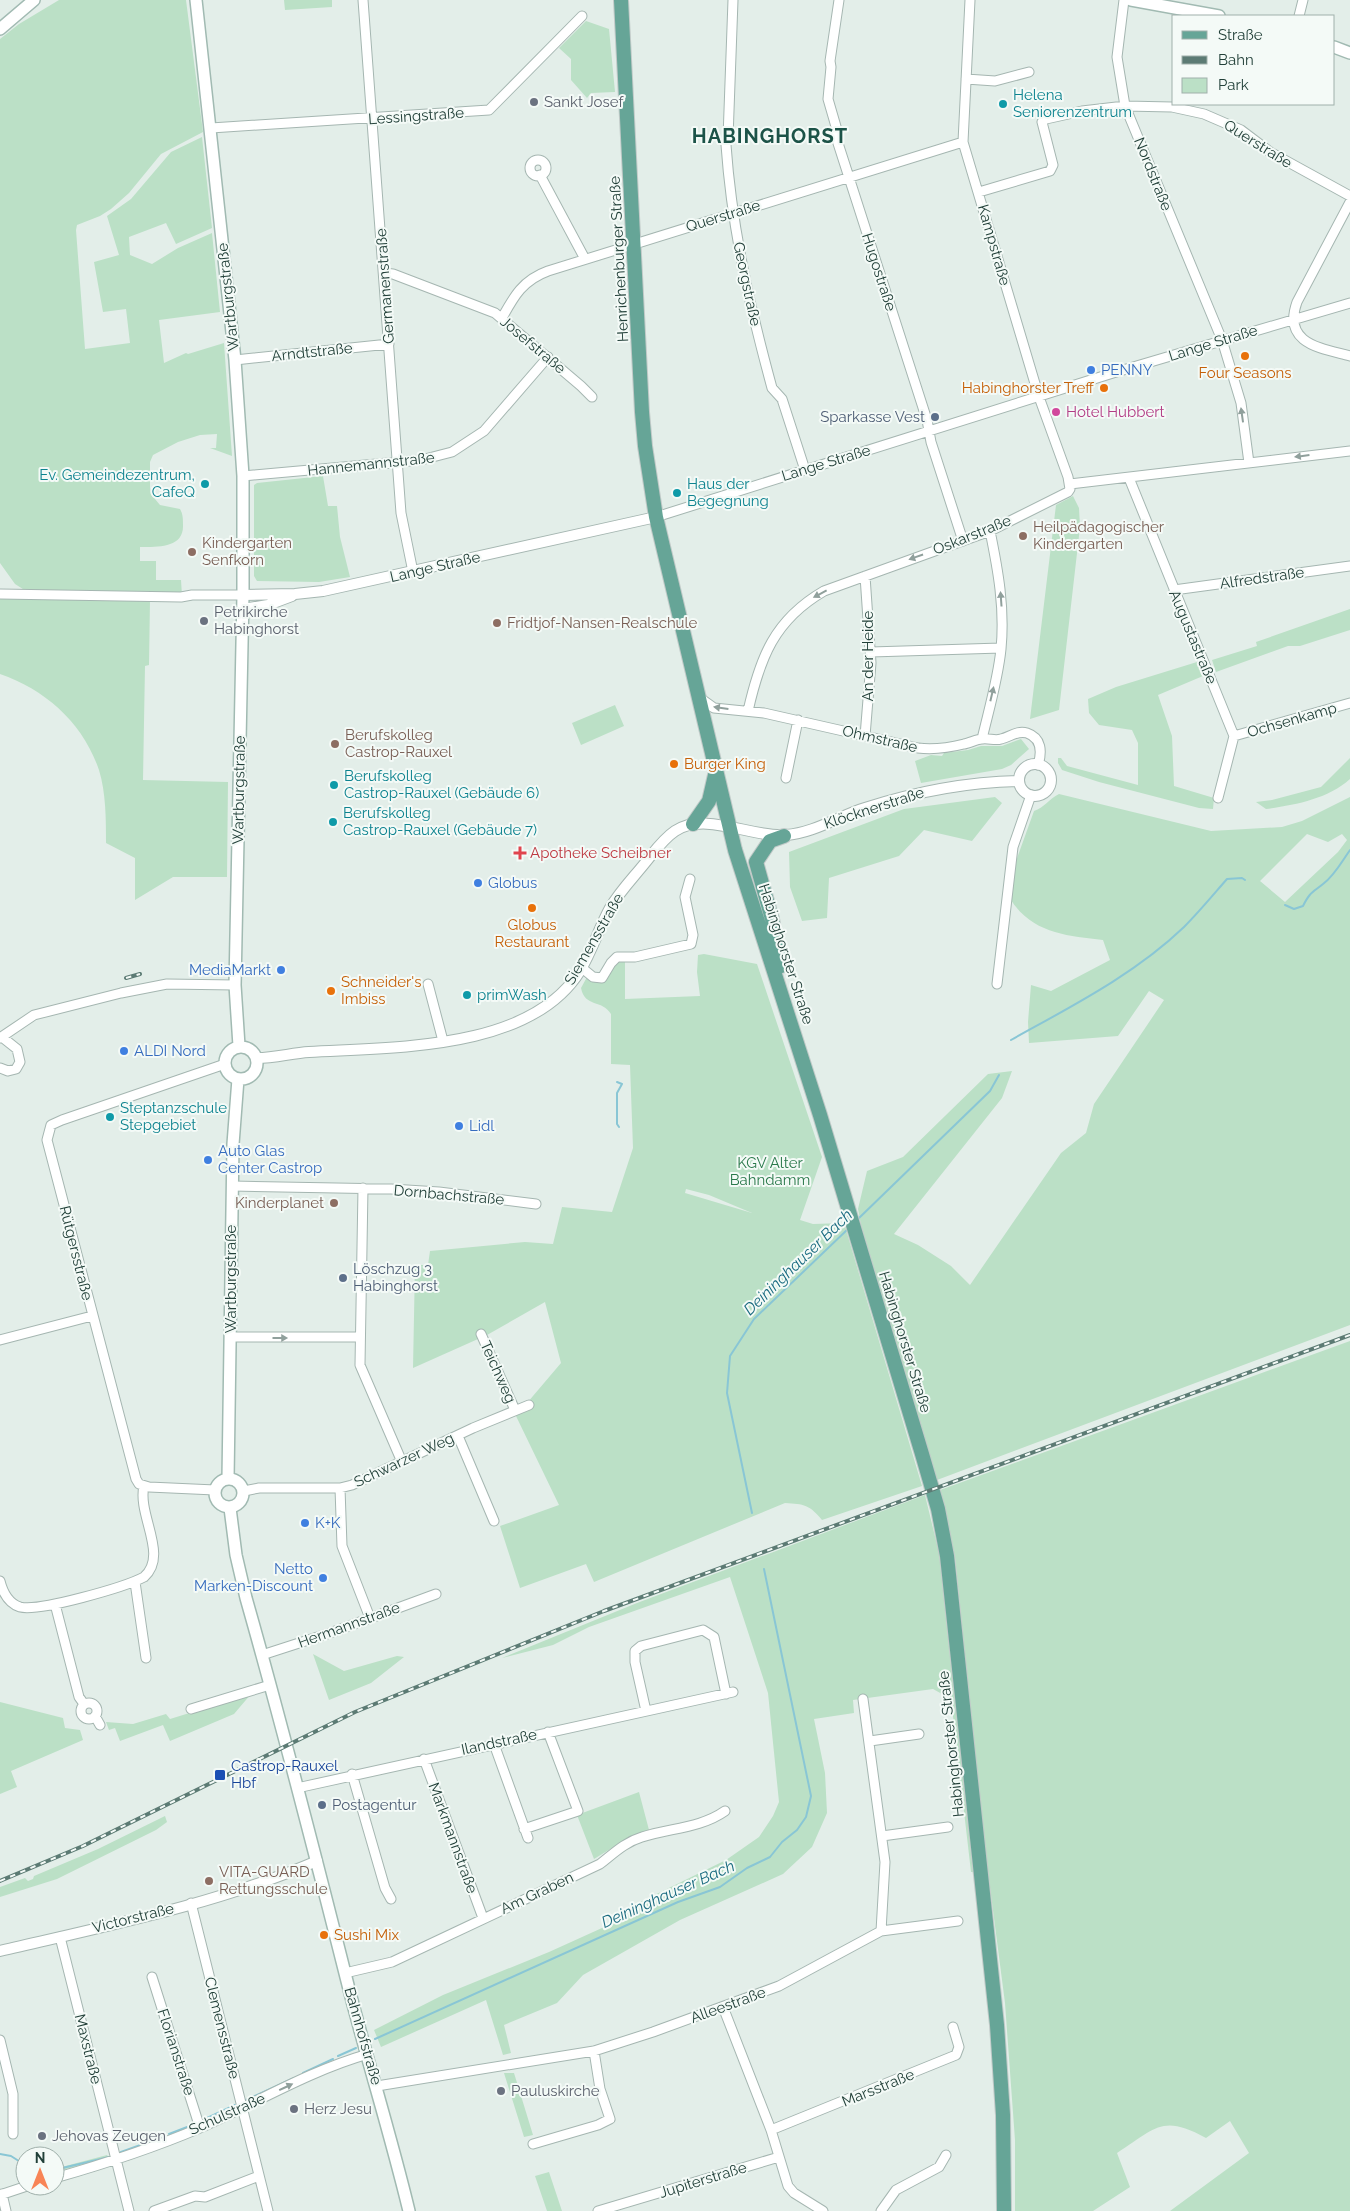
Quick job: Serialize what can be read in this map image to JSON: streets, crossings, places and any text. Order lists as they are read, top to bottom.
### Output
{
  "streets": {
    "main road": [
      "Henrichenburger Straße",
      "Wartburgstraße",
      "Habinghorster Straße",
      "Bahnhofstraße"
    ],
    "street": [
      "Lessingstraße",
      "Querstraße",
      "Nordstraße",
      "Kampstraße",
      "Hugostraße",
      "Georgstraße",
      "Germanenstraße",
      "Lange Straße",
      "Josefstraße",
      "Arndtstraße",
      "Hannemannstraße",
      "Oskarstraße",
      "Alfredstraße",
      "Augustastraße",
      "An der Heide",
      "Ochsenkamp",
      "Ohmstraße",
      "Klöcknerstraße",
      "Siemensstraße",
      "Dornbachstraße",
      "Rütgersstraße",
      "Teichweg",
      "Schwarzer Weg",
      "Hermannstraße",
      "Ilandstraße",
      "Markmannstraße",
      "Am Graben",
      "Victorstraße",
      "Alleestraße",
      "Clemensstraße",
      "Maxstraße",
      "Florianstraße",
      "Marsstraße",
      "Schulstraße",
      "Jupiterstraße"
    ]
  },
  "crossings": [
    ["Lessingstraße", "Germanenstraße"],
    ["Lessingstraße", "Wartburgstraße"],
    ["Querstraße", "Nordstraße"],
    ["Querstraße", "Kampstraße"],
    ["Querstraße", "Henrichenburger Straße"],
    ["Querstraße", "Hugostraße"],
    ["Querstraße", "Georgstraße"],
    ["Querstraße", "Josefstraße"],
    ["Nordstraße", "Lange Straße"],
    ["Kampstraße", "Lange Straße"],
    ["Kampstraße", "Oskarstraße"],
    ["Henrichenburger Straße", "Lange Straße"],
    ["Henrichenburger Straße", "Habinghorster Straße"],
    ["Hugostraße", "Lange Straße"],
    ["Hugostraße", "Oskarstraße"],
    ["Georgstraße", "Lange Straße"],
    ["Germanenstraße", "Lange Straße"],
    ["Germanenstraße", "Josefstraße"],
    ["Germanenstraße", "Arndtstraße"],
    ["Germanenstraße", "Hannemannstraße"],
    ["Wartburgstraße", "Lange Straße"],
    ["Wartburgstraße", "Arndtstraße"],
    ["Wartburgstraße", "Hannemannstraße"],
    ["Wartburgstraße", "Siemensstraße"],
    ["Wartburgstraße", "Dornbachstraße"],
    ["Wartburgstraße", "Rütgersstraße"],
    ["Wartburgstraße", "Schwarzer Weg"],
    ["Lange Straße", "Habinghorster Straße"],
    ["Josefstraße", "Hannemannstraße"],
    ["Oskarstraße", "An der Heide"],
    ["Oskarstraße", "Ohmstraße"],
    ["Alfredstraße", "Augustastraße"],
    ["Augustastraße", "Ochsenkamp"],
    ["An der Heide", "Ohmstraße"],
    ["Ohmstraße", "Klöcknerstraße"],
    ["Ohmstraße", "Habinghorster Straße"],
    ["Klöcknerstraße", "Siemensstraße"],
    ["Klöcknerstraße", "Habinghorster Straße"],
    ["Siemensstraße", "Habinghorster Straße"],
    ["Siemensstraße", "Rütgersstraße"],
    ["Teichweg", "Schwarzer Weg"],
    ["Ilandstraße", "Markmannstraße"],
    ["Ilandstraße", "Bahnhofstraße"],
    ["Markmannstraße", "Am Graben"],
    ["Am Graben", "Bahnhofstraße"],
    ["Victorstraße", "Clemensstraße"],
    ["Victorstraße", "Bahnhofstraße"],
    ["Victorstraße", "Maxstraße"],
    ["Alleestraße", "Bahnhofstraße"],
    ["Clemensstraße", "Schulstraße"],
    ["Bahnhofstraße", "Schulstraße"],
    ["Maxstraße", "Schulstraße"],
    ["Florianstraße", "Schulstraße"]
  ],
  "one_way": ["Oskarstraße", "Schulstraße"],
  "districts": ["HABINGHORST"],
  "water": ["Deininghauser Bach"],
  "parks": ["KGV Alter Bahndamm"],
  "places": {
    "other": [
      "Sankt Josef",
      "Helena Seniorenzentrum",
      "Four Seasons",
      "PENNY",
      "Habinghorster Treff",
      "Hotel Hubbert",
      "Sparkasse Vest",
      "Ev. Gemeindezentrum, CafeQ",
      "Haus der Begegnung",
      "Heilpädagogischer Kindergarten",
      "Kindergarten Senfkorn",
      "Petrikirche Habinghorst",
      "Fridtjof-Nansen-Realschule",
      "Berufskolleg Castrop-Rauxel",
      "Burger King",
      "Berufskolleg Castrop-Rauxel (Gebäude 6)",
      "Berufskolleg Castrop-Rauxel (Gebäude 7)",
      "Globus",
      "Globus Restaurant",
      "MediaMarkt",
      "Schneider's Imbiss",
      "primWash",
      "ALDI Nord",
      "Steptanzschule Stepgebiet",
      "Lidl",
      "Auto Glas Center Castrop",
      "Kinderplanet",
      "Löschzug 3 Habinghorst",
      "K+K",
      "Netto Marken-Discount",
      "Postagentur",
      "VITA-GUARD Rettungsschule",
      "Sushi Mix",
      "Pauluskirche",
      "Herz Jesu",
      "Jehovas Zeugen"
    ],
    "health": ["Apotheke Scheibner"],
    "transit": ["Castrop-Rauxel Hbf"]
  },
  "legend": ["Straße", "Bahn", "Park"],
  "north": "top"
}
